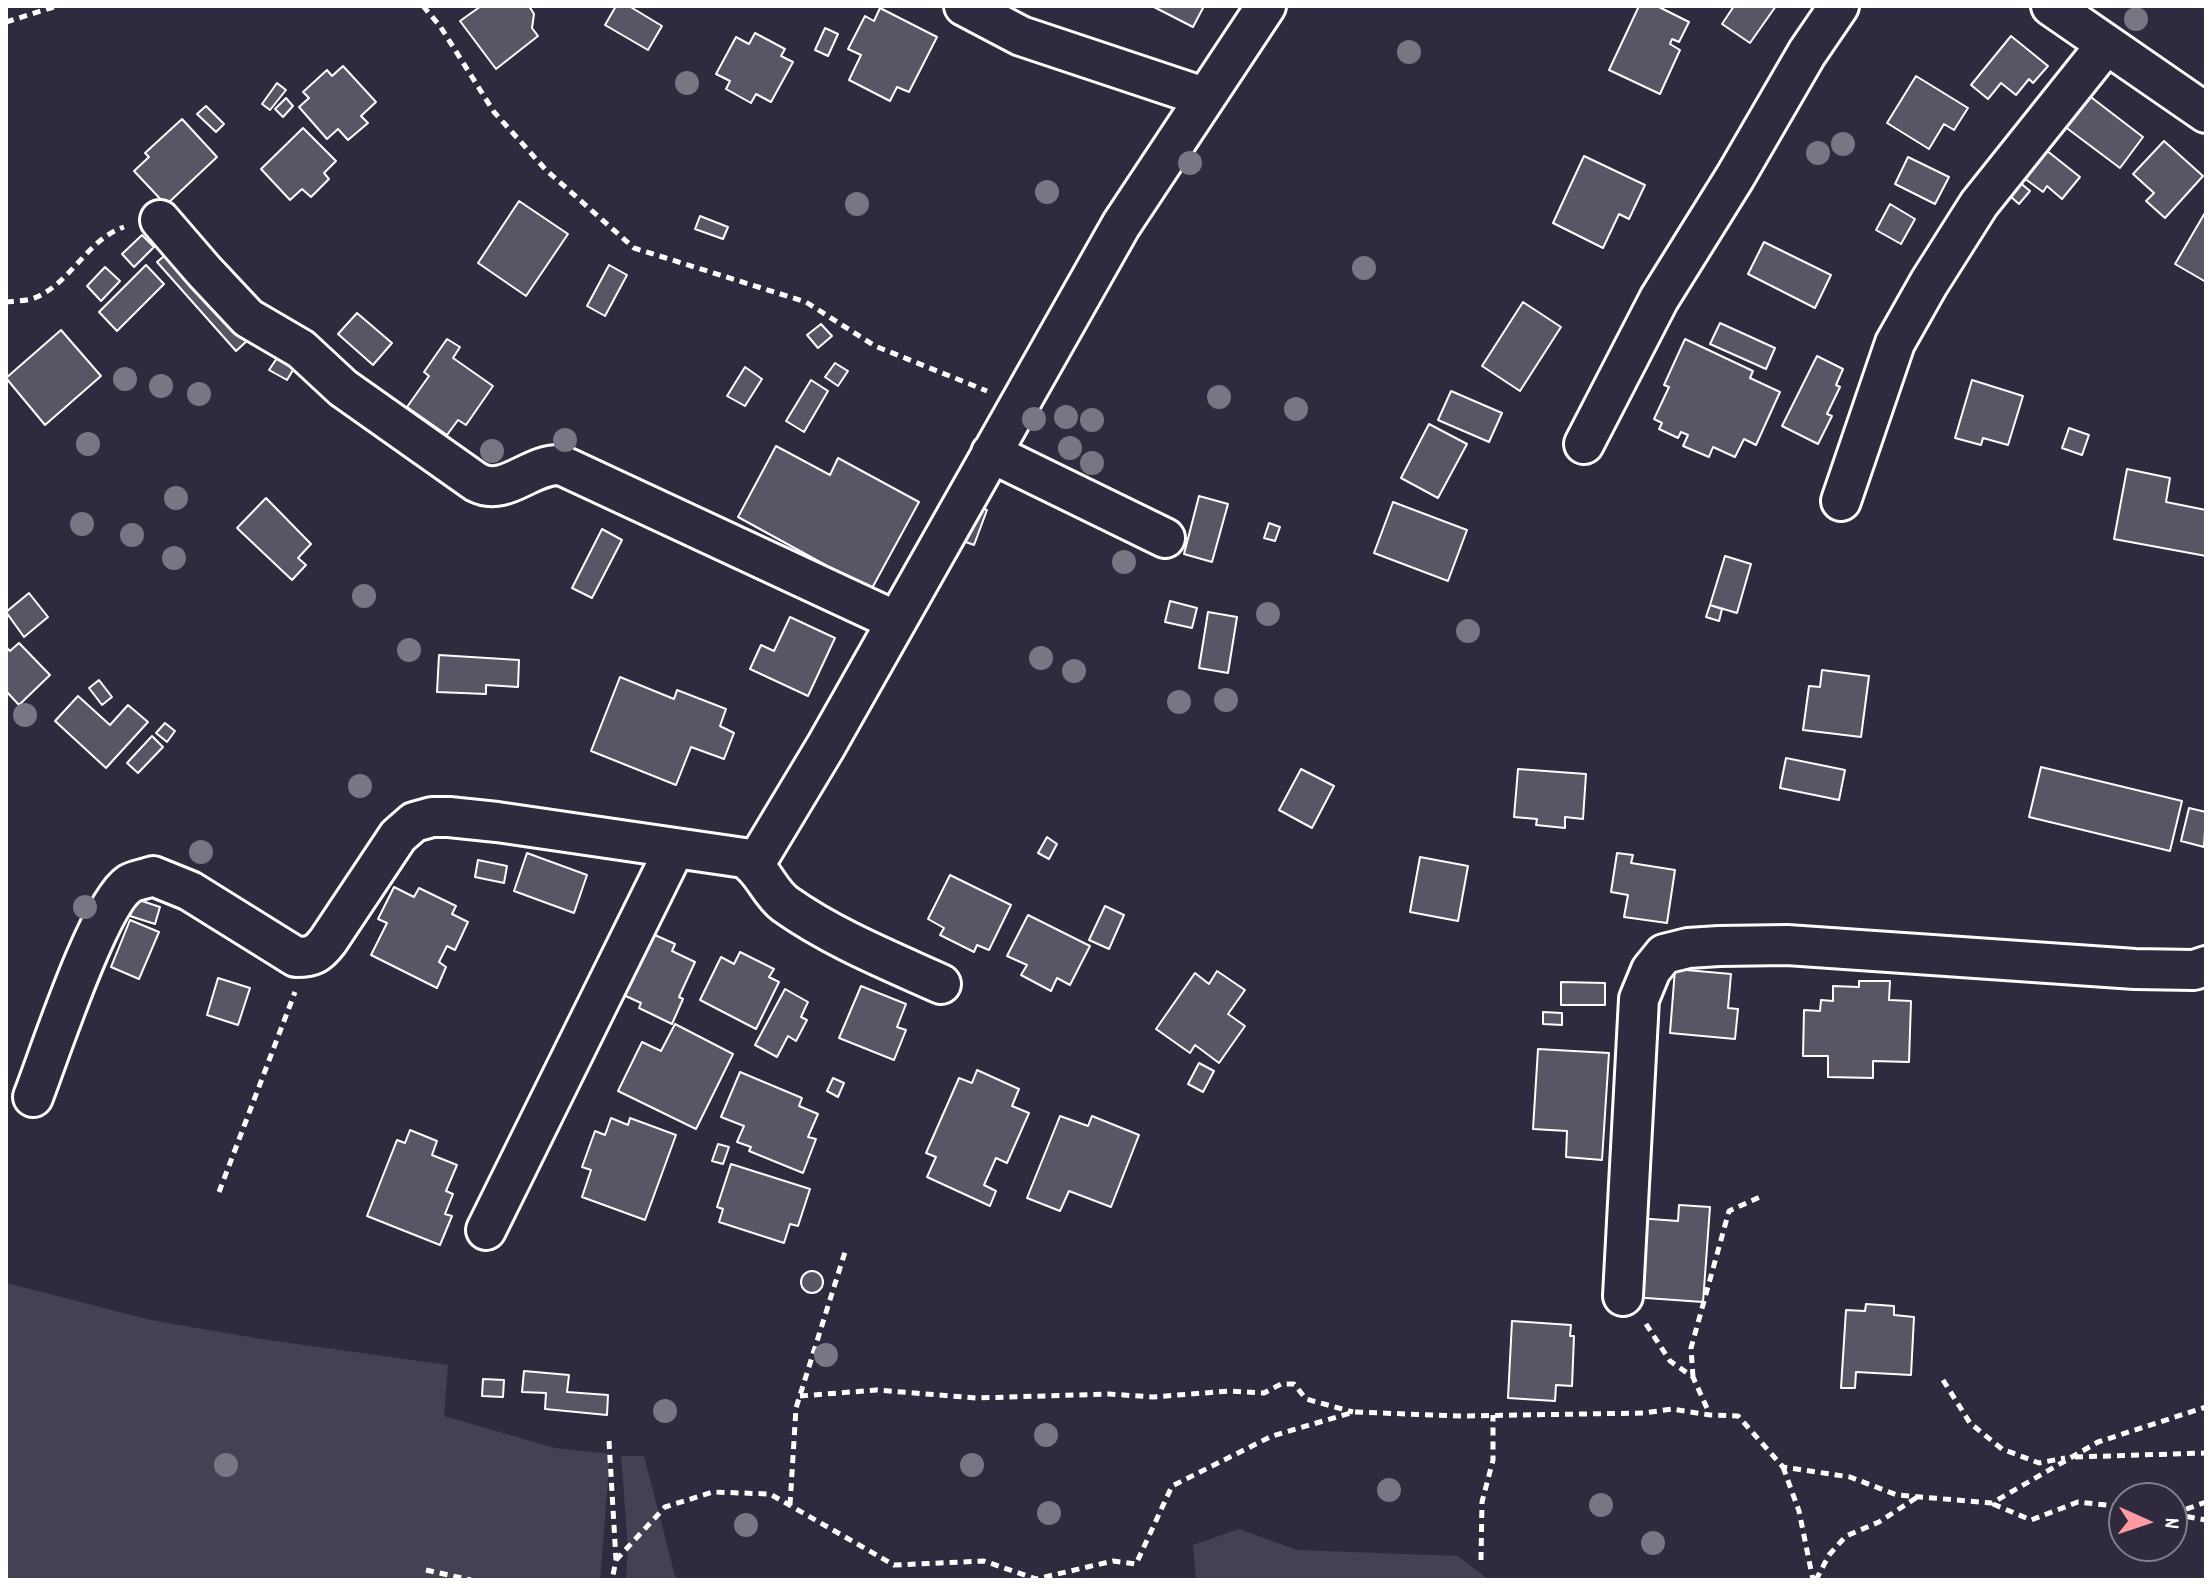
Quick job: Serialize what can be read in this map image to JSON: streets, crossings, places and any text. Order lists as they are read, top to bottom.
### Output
{
  "north": "right"
}
